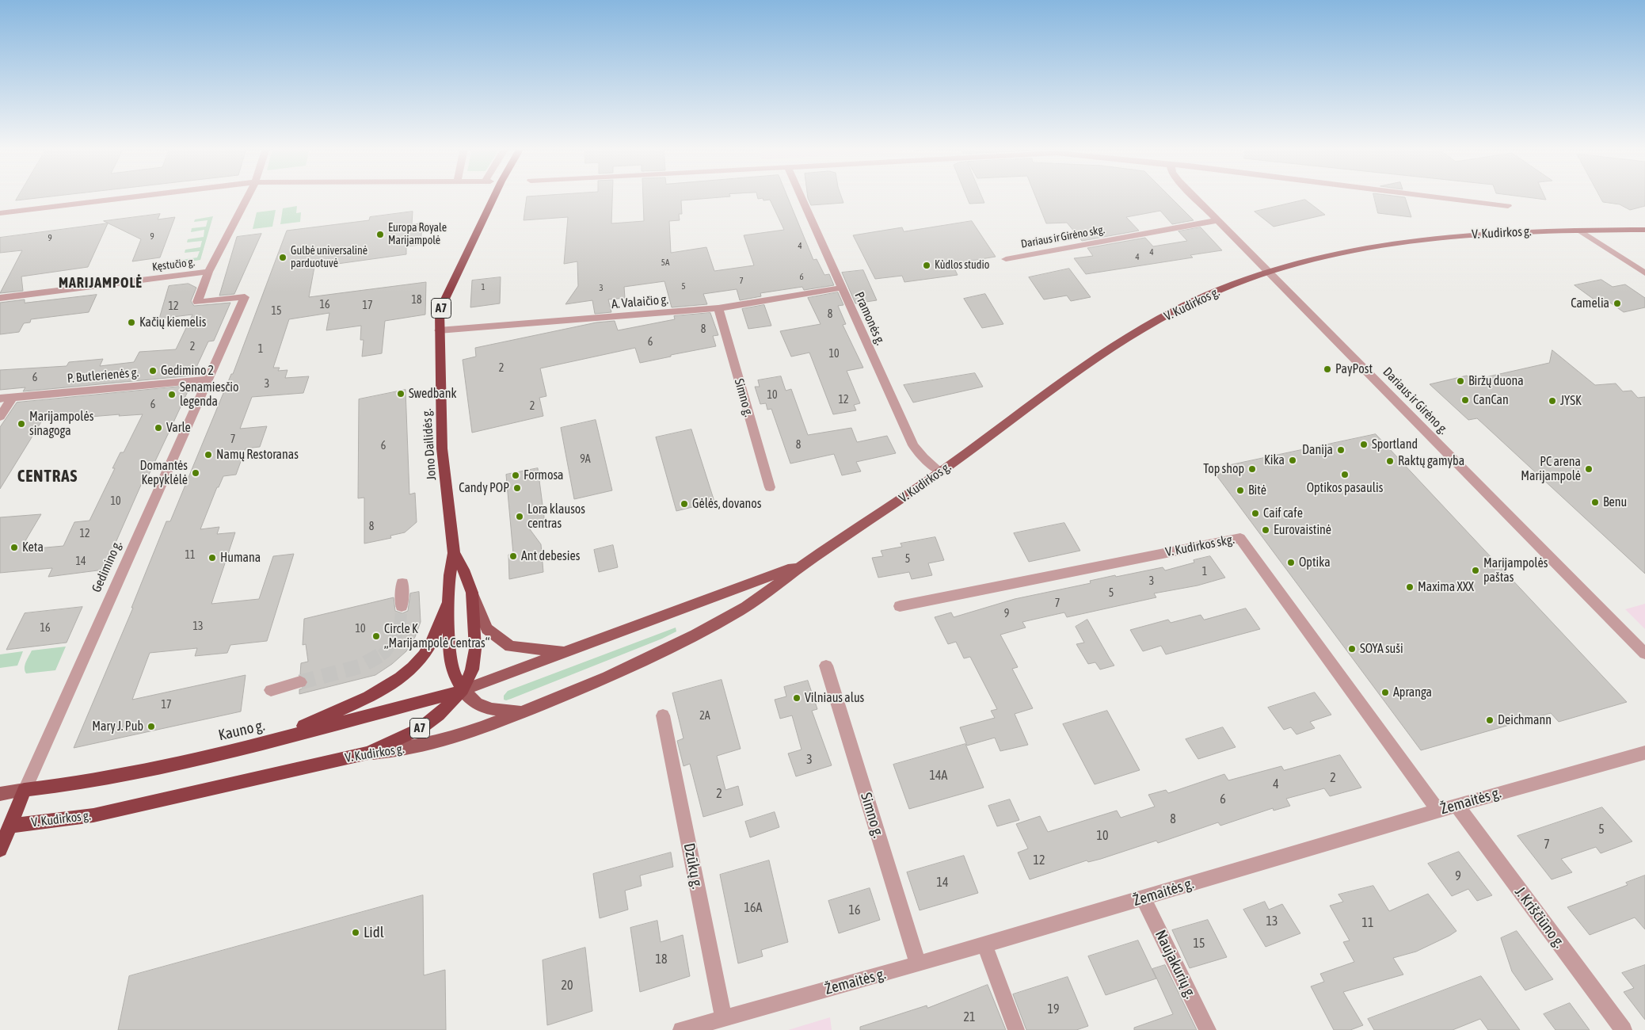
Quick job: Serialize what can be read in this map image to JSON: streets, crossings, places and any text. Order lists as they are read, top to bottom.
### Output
{
  "streets": {
    "highway": [
      "V. Kudirkos g.",
      "A7",
      "Jono Dailidės g.",
      "Gedimino g.",
      "Kauno g."
    ],
    "street": [
      "Dariaus ir Girėno skg.",
      "Kęstučio g.",
      "A. Valaičio g.",
      "Pramonės g.",
      "P. Butlerienės g.",
      "Simno g.",
      "Dariaus ir Girėno g.",
      "V. Kudirkos skg.",
      "Žemaitės g.",
      "Dzūkų g.",
      "J. Kriščiūno g.",
      "Naujakurių g."
    ]
  },
  "crossings": [
    ["V. Kudirkos g.", "A7"],
    ["V. Kudirkos g.", "Pramonės g."],
    ["V. Kudirkos g.", "Dariaus ir Girėno g."],
    ["V. Kudirkos g.", "Gedimino g."],
    ["V. Kudirkos g.", "Kauno g."],
    ["Dariaus ir Girėno skg.", "Dariaus ir Girėno g."],
    ["Kęstučio g.", "Gedimino g."],
    ["A. Valaičio g.", "Pramonės g."],
    ["A. Valaičio g.", "Simno g."],
    ["A. Valaičio g.", "Jono Dailidės g."],
    ["A7", "Kauno g."],
    ["P. Butlerienės g.", "Gedimino g."],
    ["Simno g.", "Žemaitės g."],
    ["V. Kudirkos skg.", "Žemaitės g."],
    ["Gedimino g.", "Kauno g."],
    ["Žemaitės g.", "Dzūkų g."],
    ["Žemaitės g.", "J. Kriščiūno g."],
    ["Žemaitės g.", "Naujakurių g."]
  ],
  "districts": ["MARIJAMPOLĖ", "CENTRAS"],
  "places": [
    "Europa Royale Marijampolė",
    "Gulbė universalinė parduotuvė",
    "Kùdlos studio",
    "Camelia",
    "Kačių kiemelis",
    "PayPost",
    "Gedimino 2",
    "Biržų duona",
    "Swedbank",
    "Senamiesčio legenda",
    "CanCan",
    "JYSK",
    "Marijampolės sinagoga",
    "Varle",
    "Sportland",
    "Danija",
    "Namų Restoranas",
    "Kika",
    "Raktų gamyba",
    "Top shop",
    "PC arena Marijampolė",
    "Domantės Kepyklėlė",
    "Optikos pasaulis",
    "Formosa",
    "Candy POP",
    "Bitė",
    "Benu",
    "Gėlės, dovanos",
    "Caif cafe",
    "Lora klausos centras",
    "Eurovaistinė",
    "Keta",
    "Ant debesies",
    "Humana",
    "Optika",
    "Marijampolės paštas",
    "Maxima XXX",
    "Circle K „Marijampolė Centras“",
    "SOYA suši",
    "Apranga",
    "Vilniaus alus",
    "Deichmann",
    "Mary J. Pub",
    "Lidl"
  ],
  "house_numbers": [
    "9",
    "9",
    "4",
    "4",
    "4",
    "5A",
    "6",
    "7",
    "5",
    "1",
    "3",
    "18",
    "16",
    "17",
    "12",
    "15",
    "8",
    "8",
    "6",
    "2",
    "1",
    "10",
    "2",
    "6",
    "3",
    "10",
    "12",
    "6",
    "2",
    "7",
    "8",
    "6",
    "9A",
    "10",
    "8",
    "12",
    "11",
    "5",
    "14",
    "1",
    "3",
    "5",
    "7",
    "9",
    "13",
    "16",
    "10",
    "17",
    "2A",
    "3",
    "14A",
    "2",
    "4",
    "2",
    "6",
    "8",
    "5",
    "10",
    "7",
    "12",
    "9",
    "14",
    "16A",
    "16",
    "13",
    "11",
    "15",
    "18",
    "20",
    "19",
    "21"
  ]
}
